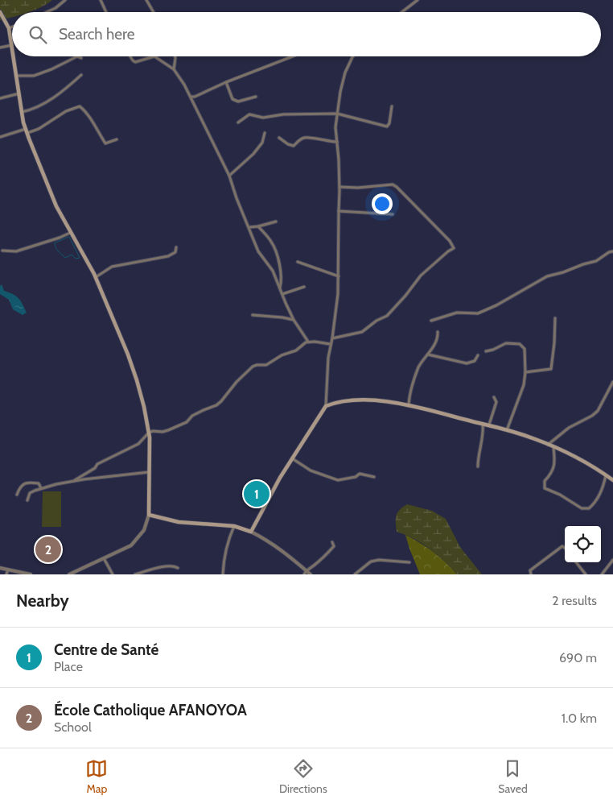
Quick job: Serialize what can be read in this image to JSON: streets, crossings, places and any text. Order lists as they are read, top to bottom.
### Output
{
  "page": {
    "search": "Search here",
    "pins": ["1", "2"],
    "heading": ["Nearby", "2 results"],
    "list": [
      {
        "mark": "1",
        "name": "Centre de Santé",
        "note": "Place",
        "value": "690 m"
      },
      {
        "mark": "2",
        "name": "École Catholique AFANOYOA",
        "note": "School",
        "value": "1.0 km"
      }
    ],
    "nav": ["Map", "Directions", "Saved"]
  }
}
